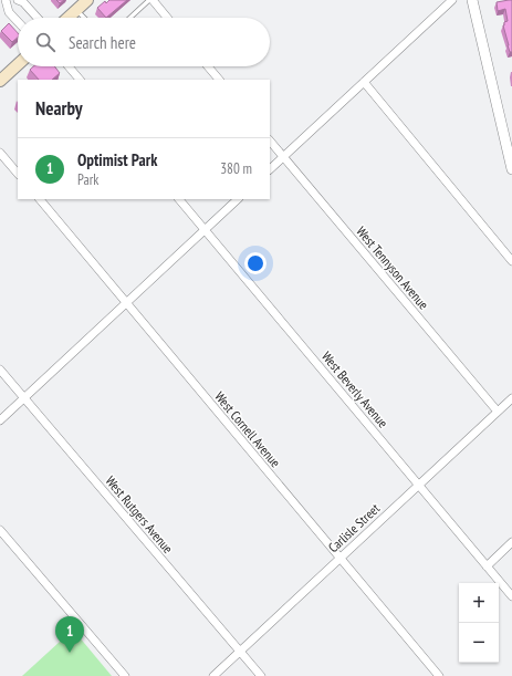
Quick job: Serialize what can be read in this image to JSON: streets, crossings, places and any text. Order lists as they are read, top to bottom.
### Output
{
  "streets": {
    "street": [
      "West Tennyson Avenue",
      "West Beverly Avenue",
      "West Cornell Avenue",
      "West Rutgers Avenue",
      "Carlisle Street"
    ]
  },
  "crossings": [
    ["West Tennyson Avenue", "Carlisle Street"],
    ["West Beverly Avenue", "Carlisle Street"],
    ["West Cornell Avenue", "Carlisle Street"],
    ["West Rutgers Avenue", "Carlisle Street"]
  ],
  "page": {
    "search": "Search here",
    "heading": "Nearby",
    "list": [
      {
        "mark": "1",
        "name": "Optimist Park",
        "note": "Park",
        "value": "380 m"
      }
    ],
    "map_buttons": ["+", "−"],
    "pins": "1"
  }
}
